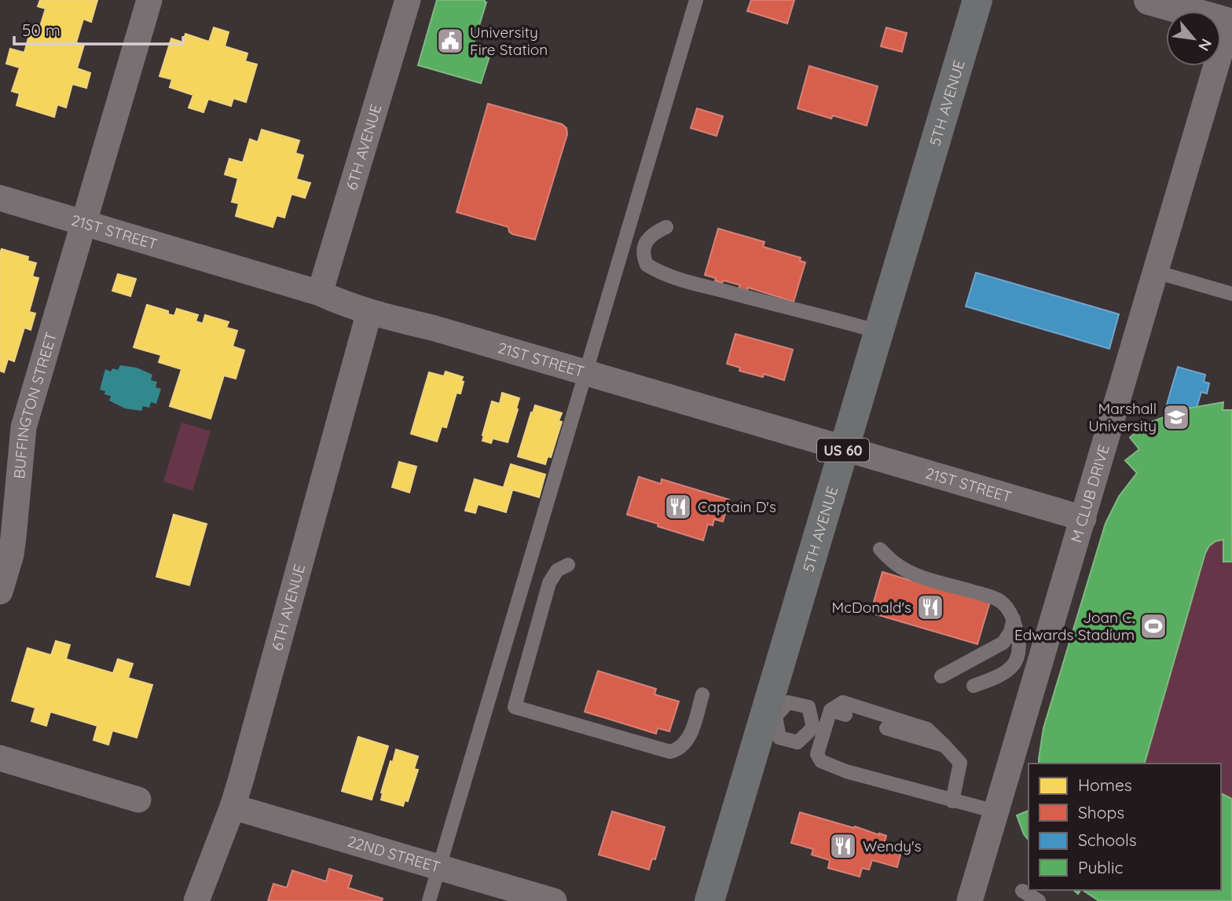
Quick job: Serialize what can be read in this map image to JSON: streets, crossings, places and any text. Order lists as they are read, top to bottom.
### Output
{
  "streets": {
    "main road": ["5TH AVENUE", "US 60"],
    "street": [
      "6TH AVENUE",
      "21ST STREET",
      "BUFFINGTON STREET",
      "M CLUB DRIVE",
      "22ND STREET"
    ]
  },
  "crossings": [
    ["5TH AVENUE", "21ST STREET"],
    ["6TH AVENUE", "21ST STREET"],
    ["6TH AVENUE", "22ND STREET"],
    ["21ST STREET", "BUFFINGTON STREET"],
    ["21ST STREET", "M CLUB DRIVE"]
  ],
  "places": {
    "public building": ["University Fire Station"],
    "school or university": ["Marshall University"],
    "restaurant": ["Captain D's", "McDonald's", "Wendy's"],
    "sports": ["Joan C. Edwards Stadium"]
  },
  "legend": [
    "Homes",
    "Shops",
    "Schools",
    "Public"
  ],
  "scale_bar": "50 m",
  "north": "bottom right"
}
